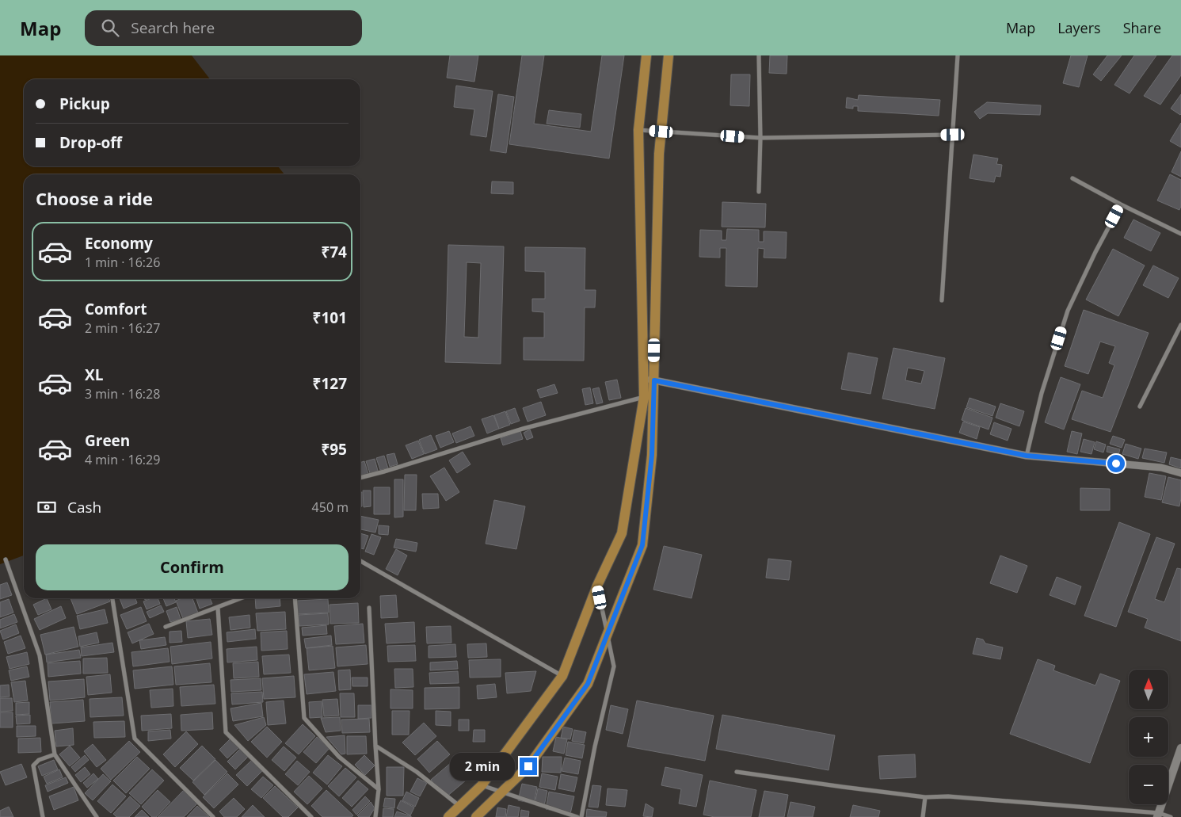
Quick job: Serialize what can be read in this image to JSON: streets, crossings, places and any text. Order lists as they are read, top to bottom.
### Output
{
  "north": "top",
  "page": {
    "header": "Map",
    "search": "Search here",
    "nav": ["Map", "Layers", "Share"],
    "banner": ["Pickup", "Drop-off"],
    "heading": "Choose a ride",
    "list": [
      {
        "name": "Economy",
        "note": "1 min · 16:26",
        "value": "₹74"
      },
      {
        "name": "Comfort",
        "note": "2 min · 16:27",
        "value": "₹101"
      },
      {
        "name": "XL",
        "note": "3 min · 16:28",
        "value": "₹127"
      },
      {
        "name": "Green",
        "note": "4 min · 16:29",
        "value": "₹95"
      }
    ],
    "pay": ["Cash", "450 m"],
    "buttons": "Confirm",
    "map_buttons": ["+", "−"],
    "bubble": "2 min"
  }
}
